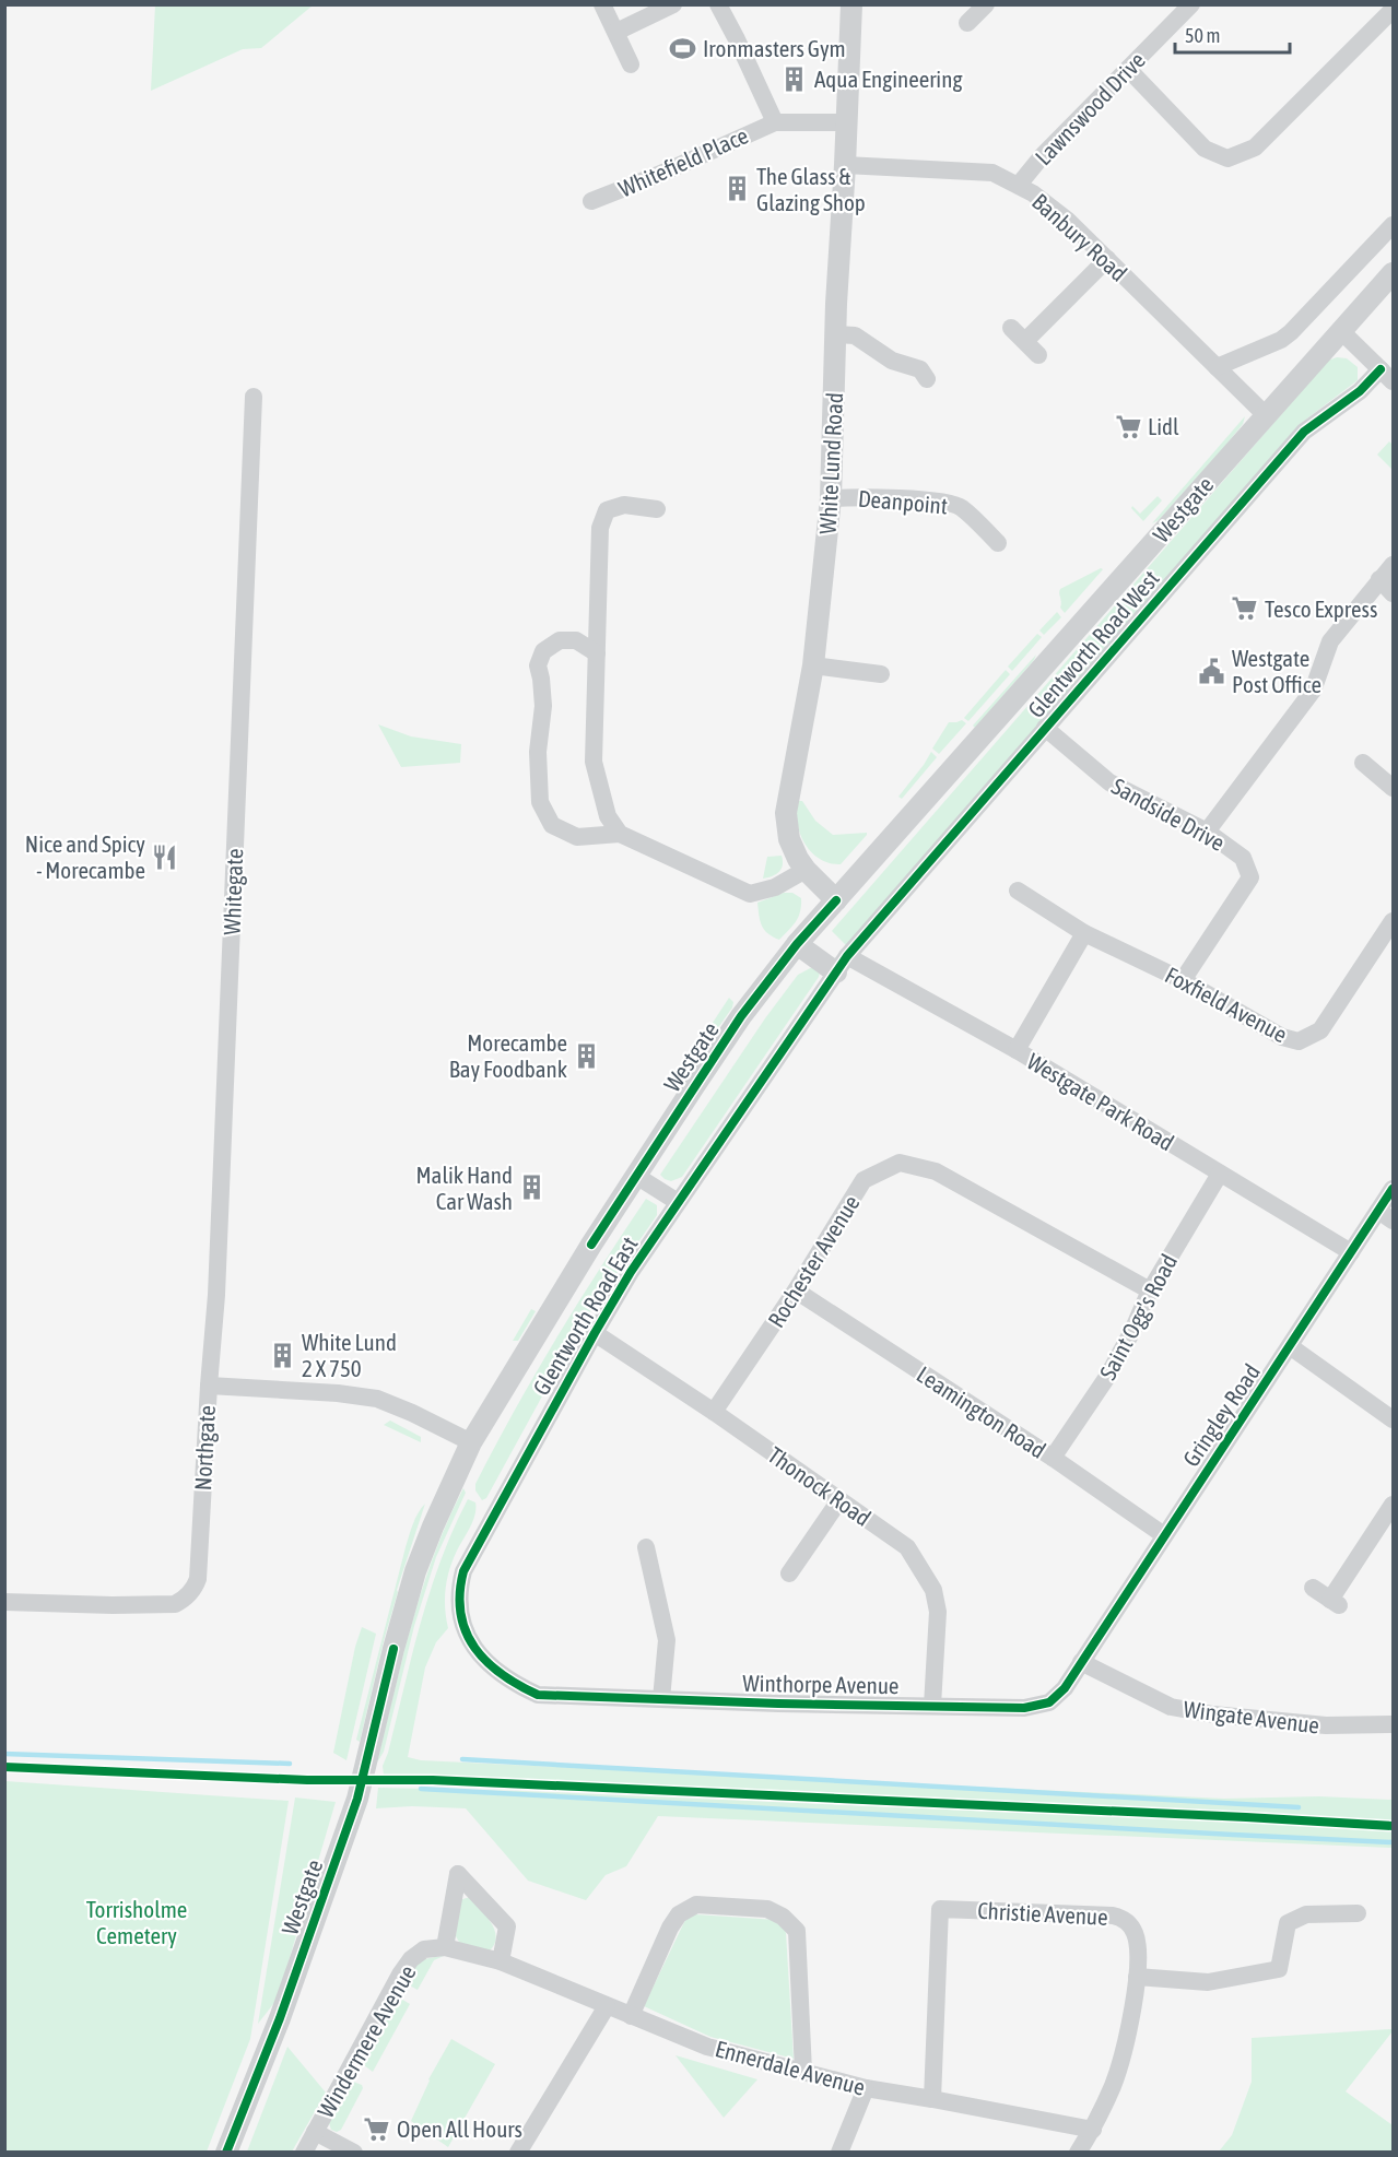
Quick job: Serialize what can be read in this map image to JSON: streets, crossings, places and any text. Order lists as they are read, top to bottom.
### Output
{
  "streets": {
    "street": [
      "Lawnswood Drive",
      "Whitefield Place",
      "Banbury Road",
      "White Lund Road",
      "Deanpoint",
      "Westgate",
      "Glentworth Road West",
      "Sandside Drive",
      "Whitegate",
      "Foxfield Avenue",
      "Westgate Park Road",
      "Rochester Avenue",
      "Glentworth Road East",
      "Saint Ogg's Road",
      "Leamington Road",
      "Gringley Road",
      "Northgate",
      "Thonock Road",
      "Winthorpe Avenue",
      "Wingate Avenue",
      "Christie Avenue",
      "Windermere Avenue",
      "Ennerdale Avenue"
    ]
  },
  "crossings": [
    ["Lawnswood Drive", "Banbury Road"],
    ["Whitefield Place", "White Lund Road"],
    ["Banbury Road", "White Lund Road"],
    ["Banbury Road", "Westgate"],
    ["White Lund Road", "Deanpoint"],
    ["White Lund Road", "Westgate"],
    ["Westgate", "Westgate Park Road"],
    ["Westgate", "Northgate"],
    ["Glentworth Road West", "Sandside Drive"],
    ["Glentworth Road West", "Westgate Park Road"],
    ["Glentworth Road West", "Glentworth Road East"],
    ["Sandside Drive", "Foxfield Avenue"],
    ["Whitegate", "Northgate"],
    ["Westgate Park Road", "Glentworth Road East"],
    ["Westgate Park Road", "Saint Ogg's Road"],
    ["Westgate Park Road", "Gringley Road"],
    ["Rochester Avenue", "Saint Ogg's Road"],
    ["Rochester Avenue", "Leamington Road"],
    ["Rochester Avenue", "Thonock Road"],
    ["Glentworth Road East", "Thonock Road"],
    ["Glentworth Road East", "Winthorpe Avenue"],
    ["Saint Ogg's Road", "Leamington Road"],
    ["Leamington Road", "Gringley Road"],
    ["Gringley Road", "Winthorpe Avenue"],
    ["Gringley Road", "Wingate Avenue"],
    ["Thonock Road", "Winthorpe Avenue"],
    ["Winthorpe Avenue", "Wingate Avenue"],
    ["Christie Avenue", "Ennerdale Avenue"],
    ["Windermere Avenue", "Ennerdale Avenue"]
  ],
  "parks": ["Torrisholme Cemetery"],
  "places": {
    "sports": ["Ironmasters Gym"],
    "building": [
      "Aqua Engineering",
      "The Glass & Glazing Shop",
      "Morecambe Bay Foodbank",
      "Malik Hand Car Wash",
      "White Lund 2 X 750"
    ],
    "supermarket": ["Lidl", "Tesco Express", "Open All Hours"],
    "public building": ["Westgate Post Office"],
    "restaurant": ["Nice and Spicy - Morecambe"]
  },
  "scale_bar": "50 m"
}
